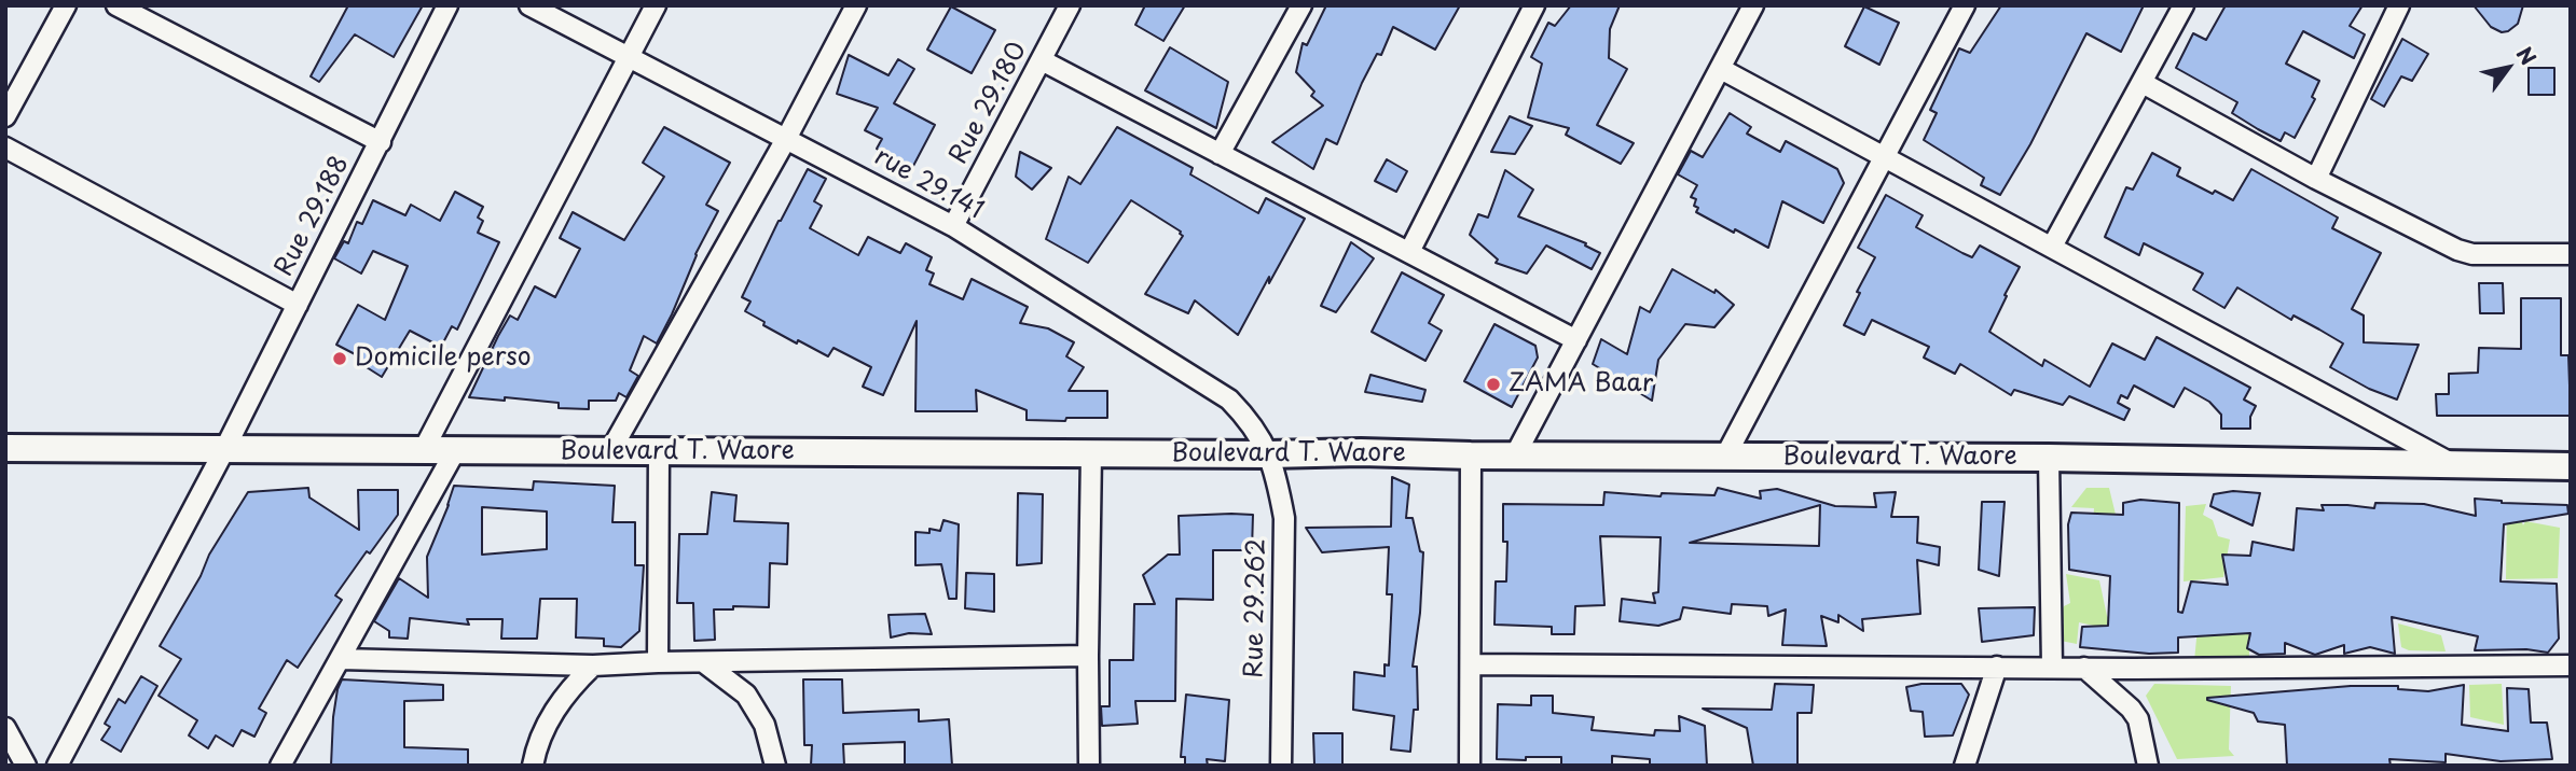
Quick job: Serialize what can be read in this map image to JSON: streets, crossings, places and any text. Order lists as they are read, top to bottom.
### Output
{
  "streets": {
    "street": [
      "Rue 29.180",
      "rue 29.141",
      "Rue 29.188",
      "Boulevard T. Waore",
      "Rue 29.262"
    ]
  },
  "crossings": [
    ["Rue 29.180", "rue 29.141"],
    ["rue 29.141", "Boulevard T. Waore"],
    ["rue 29.141", "Rue 29.262"],
    ["Rue 29.188", "Boulevard T. Waore"],
    ["Boulevard T. Waore", "Rue 29.262"]
  ],
  "places": ["Domicile perso", "ZAMA Baar"],
  "north": "top right"
}
